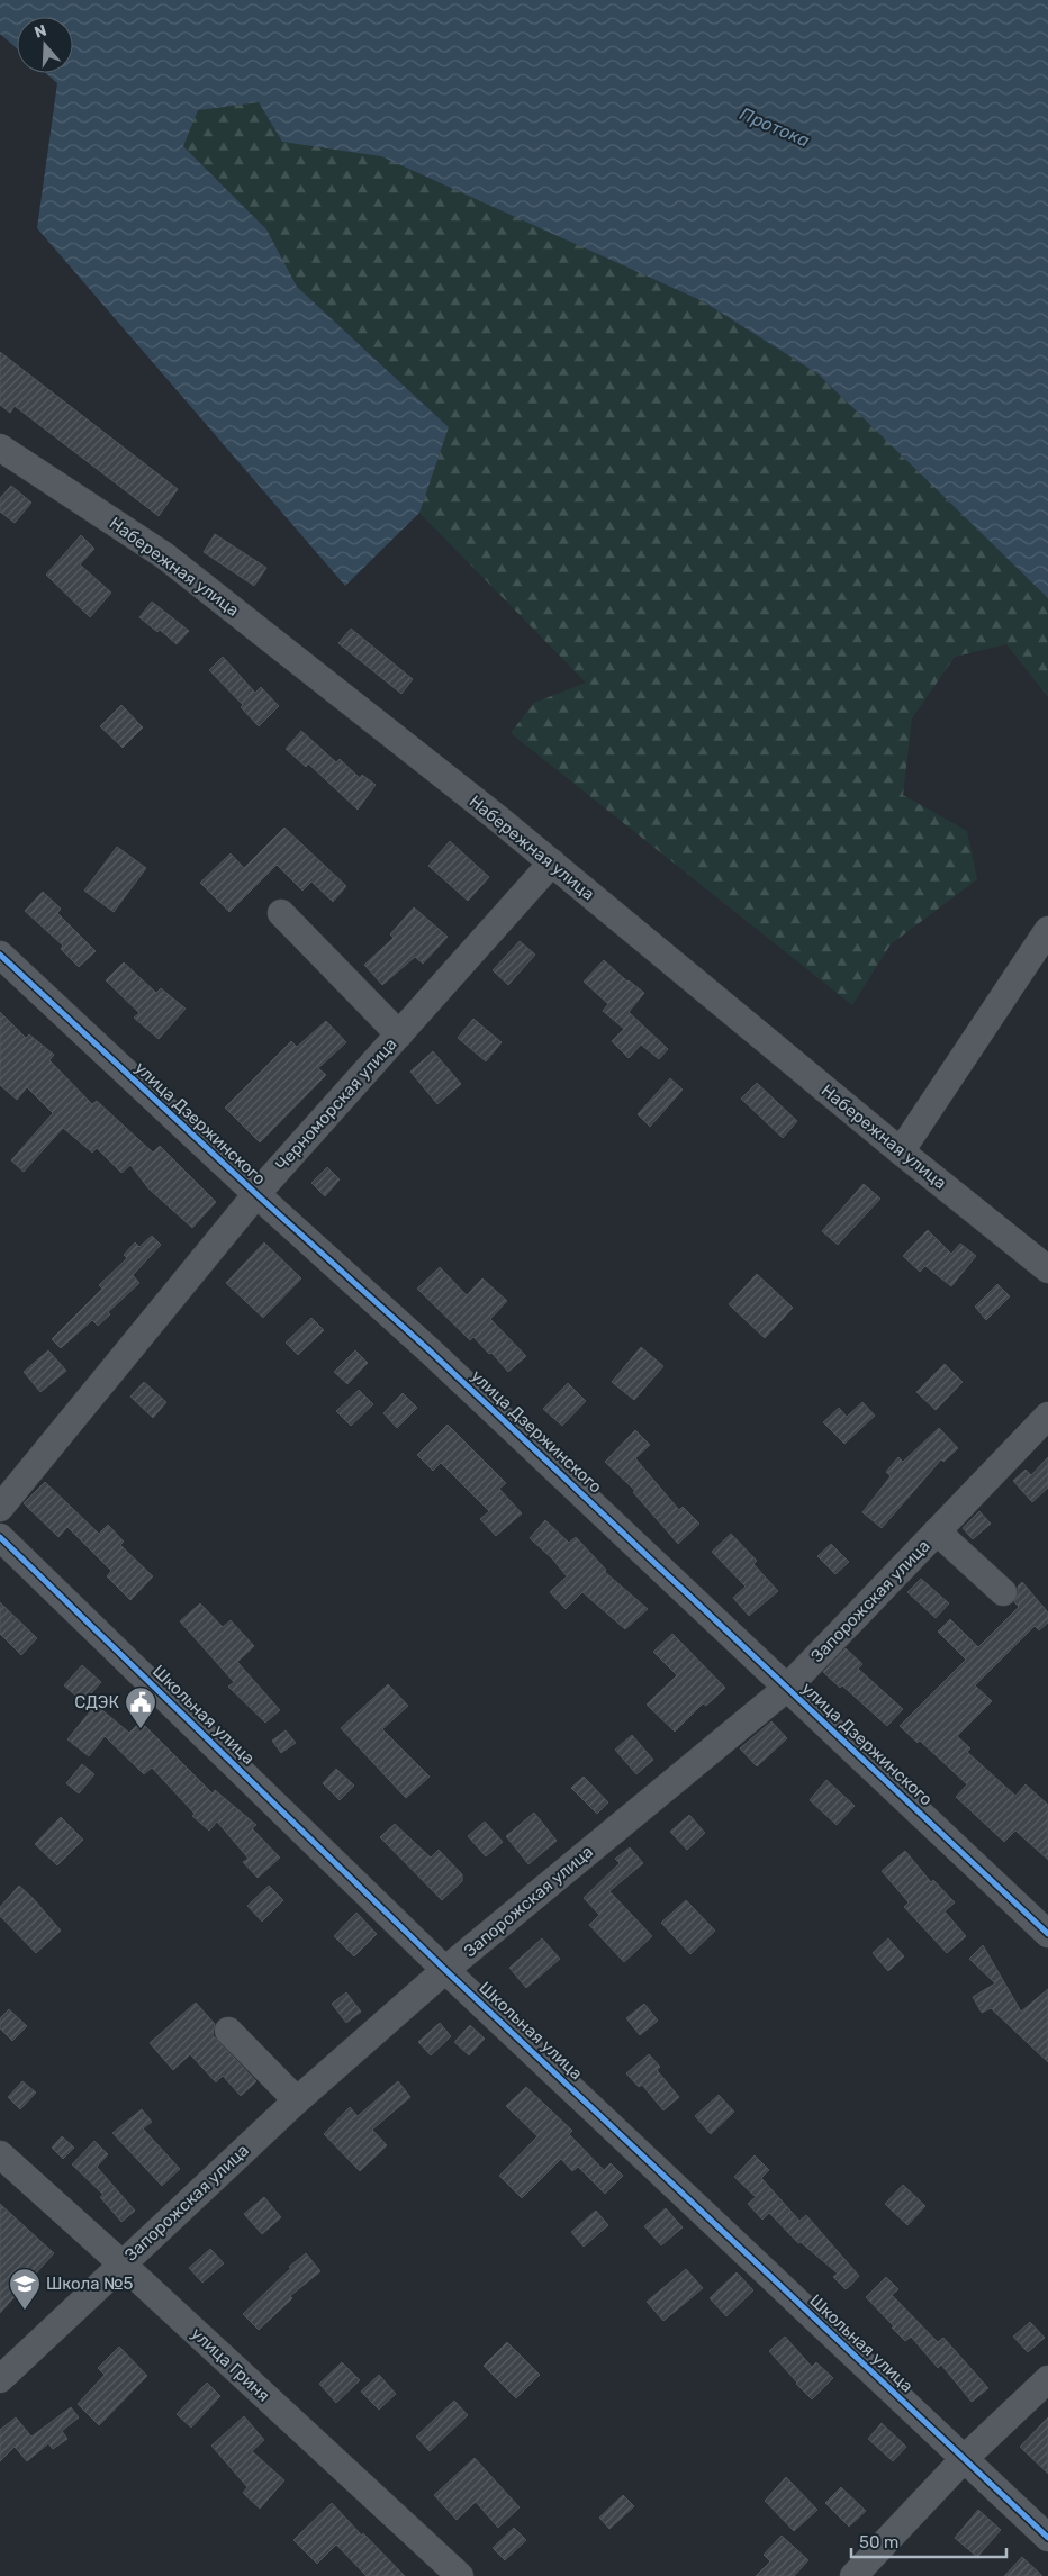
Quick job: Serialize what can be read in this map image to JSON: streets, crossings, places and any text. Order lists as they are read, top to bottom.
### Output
{
  "streets": {
    "street": [
      "Набережная улица",
      "Черноморская улица",
      "улица Дзержинского",
      "Запорожская улица",
      "Школьная улица",
      "улица Гриня"
    ]
  },
  "crossings": [
    ["Набережная улица", "Черноморская улица"],
    ["Черноморская улица", "улица Дзержинского"],
    ["улица Дзержинского", "Запорожская улица"],
    ["Запорожская улица", "Школьная улица"],
    ["Запорожская улица", "улица Гриня"]
  ],
  "water": ["Протока"],
  "places": {
    "public building": ["СДЭК"],
    "school or university": ["Школа №5"]
  },
  "scale_bar": "50 m",
  "north": "top"
}
